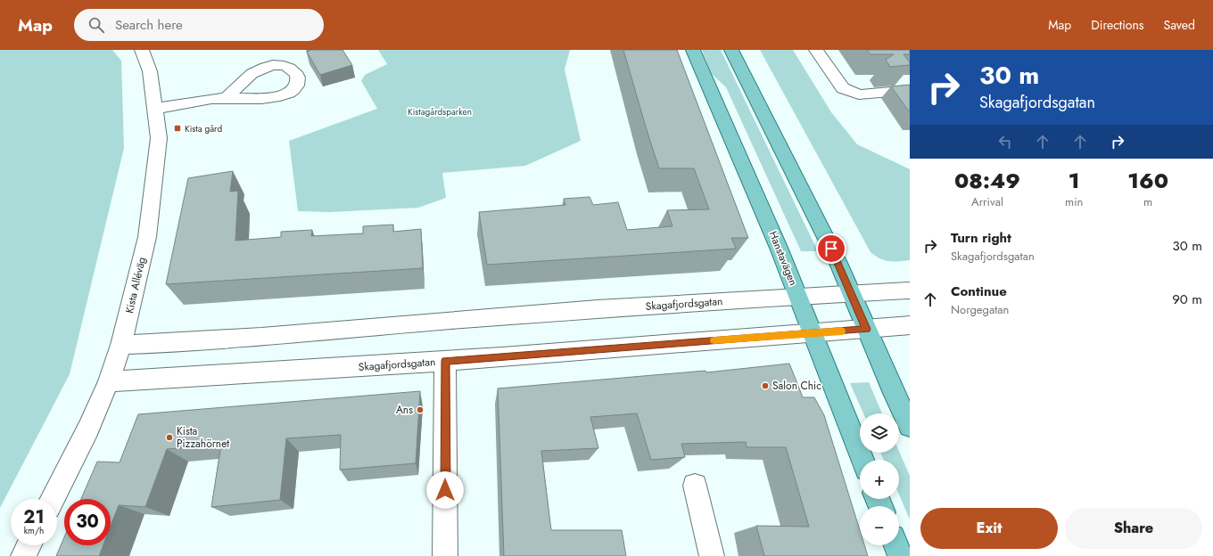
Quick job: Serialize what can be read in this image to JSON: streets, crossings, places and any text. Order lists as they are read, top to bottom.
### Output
{
  "streets": {
    "main road": ["Hanstavägen"],
    "street": ["Kista Alléväg", "Skagafjordsgatan"]
  },
  "crossings": [
    ["Hanstavägen", "Skagafjordsgatan"],
    ["Kista Alléväg", "Skagafjordsgatan"]
  ],
  "parks": ["Kistagårdsparken"],
  "places": {
    "transit": ["Kista gård"],
    "other": ["Salon Chic", "Ans", "Kista Pizzahörnet"]
  },
  "page": {
    "header": "Map",
    "search": "Search here",
    "nav": ["Map", "Directions", "Saved"],
    "turn": ["30 m", "Skagafjordsgatan"],
    "eta": [
      "08:49",
      "Arrival",
      "1",
      "min",
      "160",
      "m"
    ],
    "list": [
      {
        "name": "Turn right",
        "note": "Skagafjordsgatan",
        "value": "30 m"
      },
      {
        "name": "Continue",
        "note": "Norgegatan",
        "value": "90 m"
      }
    ],
    "map_buttons": ["+", "−"],
    "speed": "21 km/h",
    "limit": "30",
    "buttons": ["Exit", "Share"]
  }
}
